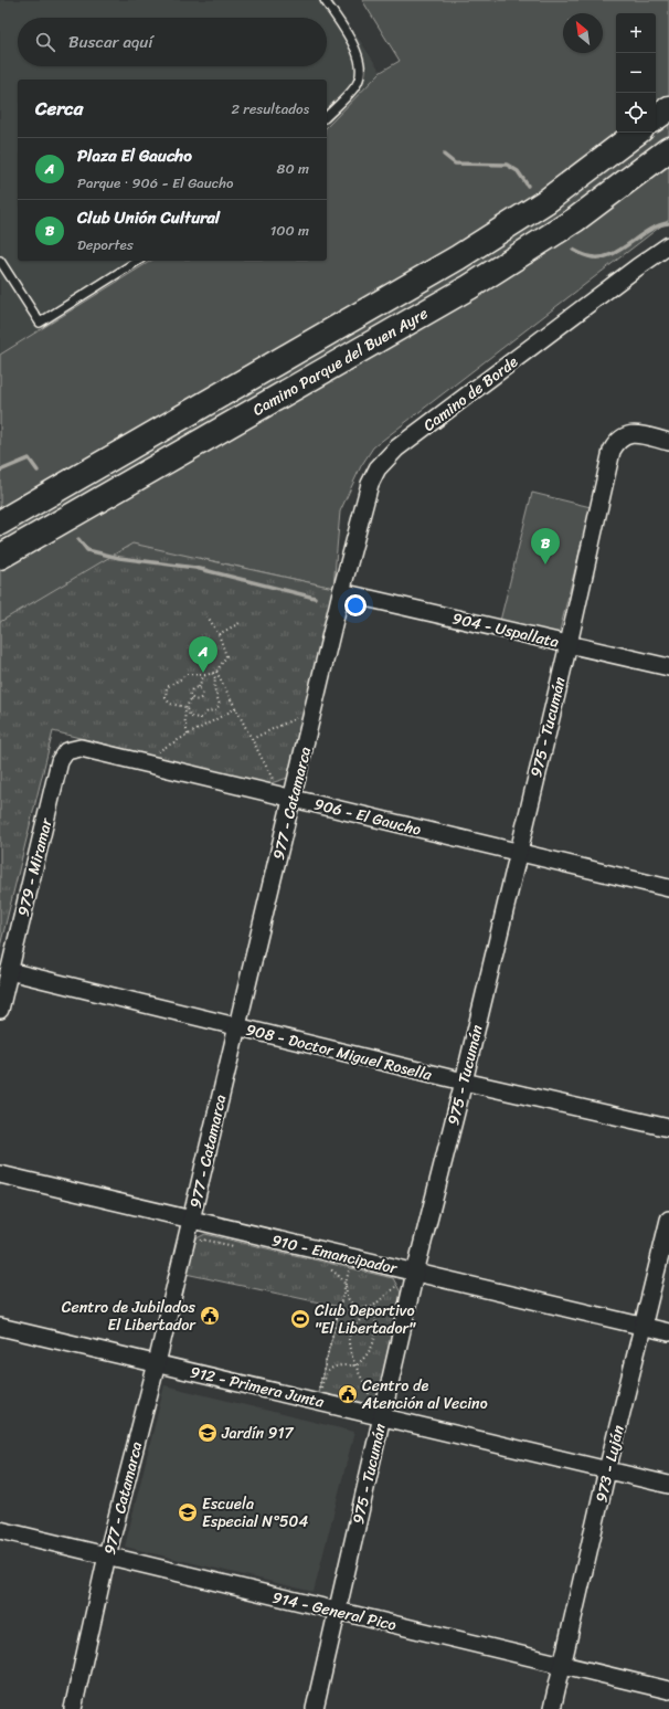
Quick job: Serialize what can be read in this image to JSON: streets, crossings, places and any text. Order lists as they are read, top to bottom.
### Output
{
  "streets": {
    "highway": ["Camino Parque del Buen Ayre"],
    "street": [
      "Camino de Borde",
      "904 - Uspallata",
      "975 - Tucumán",
      "977 - Catamarca",
      "906 - El Gaucho",
      "979 - Miramar",
      "908 - Doctor Miguel Rosella",
      "910 - Emancipador",
      "912 - Primera Junta",
      "973 - Luján",
      "914 - General Pico"
    ]
  },
  "crossings": [
    ["Camino de Borde", "904 - Uspallata"],
    ["Camino de Borde", "977 - Catamarca"],
    ["904 - Uspallata", "975 - Tucumán"],
    ["904 - Uspallata", "977 - Catamarca"],
    ["975 - Tucumán", "906 - El Gaucho"],
    ["975 - Tucumán", "908 - Doctor Miguel Rosella"],
    ["975 - Tucumán", "910 - Emancipador"],
    ["975 - Tucumán", "912 - Primera Junta"],
    ["975 - Tucumán", "914 - General Pico"],
    ["977 - Catamarca", "906 - El Gaucho"],
    ["977 - Catamarca", "908 - Doctor Miguel Rosella"],
    ["977 - Catamarca", "910 - Emancipador"],
    ["977 - Catamarca", "912 - Primera Junta"],
    ["977 - Catamarca", "914 - General Pico"],
    ["906 - El Gaucho", "979 - Miramar"],
    ["979 - Miramar", "908 - Doctor Miguel Rosella"],
    ["910 - Emancipador", "973 - Luján"],
    ["912 - Primera Junta", "973 - Luján"],
    ["973 - Luján", "914 - General Pico"]
  ],
  "places": {
    "public building": ["Centro de Jubilados El Libertador", "Centro de Atención al Vecino"],
    "sports": ["Club Deportivo \"El Libertador\""],
    "school or university": ["Jardín 917", "Escuela Especial N°504"]
  },
  "north": "top left",
  "page": {
    "map_buttons": ["+", "−"],
    "search": "Buscar aquí",
    "heading": ["Cerca", "2 resultados"],
    "list": [
      {
        "mark": "A",
        "name": "Plaza El Gaucho",
        "note": "Parque · 906 - El Gaucho",
        "value": "80 m"
      },
      {
        "mark": "B",
        "name": "Club Unión Cultural",
        "note": "Deportes",
        "value": "100 m"
      }
    ],
    "pins": ["B", "A"]
  }
}
